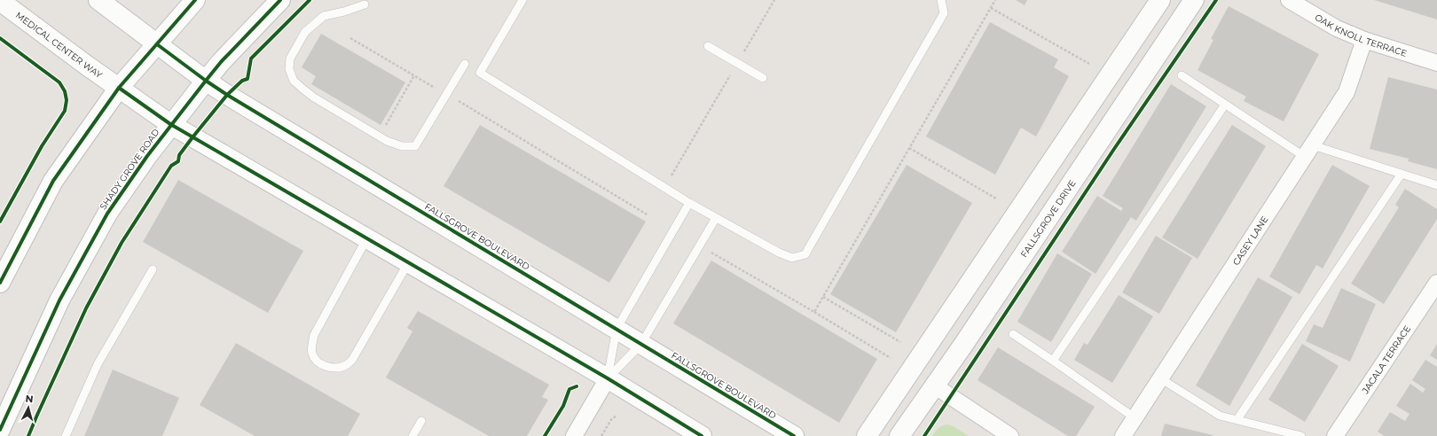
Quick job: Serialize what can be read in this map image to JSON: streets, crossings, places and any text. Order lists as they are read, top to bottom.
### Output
{
  "streets": {
    "street": [
      "OAK KNOLL TERRACE",
      "MEDICAL CENTER WAY",
      "SHADY GROVE ROAD",
      "FALLSGROVE DRIVE",
      "FALLSGROVE BOULEVARD",
      "CASEY LANE",
      "JACALA TERRACE"
    ]
  },
  "crossings": [
    ["OAK KNOLL TERRACE", "CASEY LANE"],
    ["SHADY GROVE ROAD", "FALLSGROVE BOULEVARD"]
  ],
  "north": "top"
}
